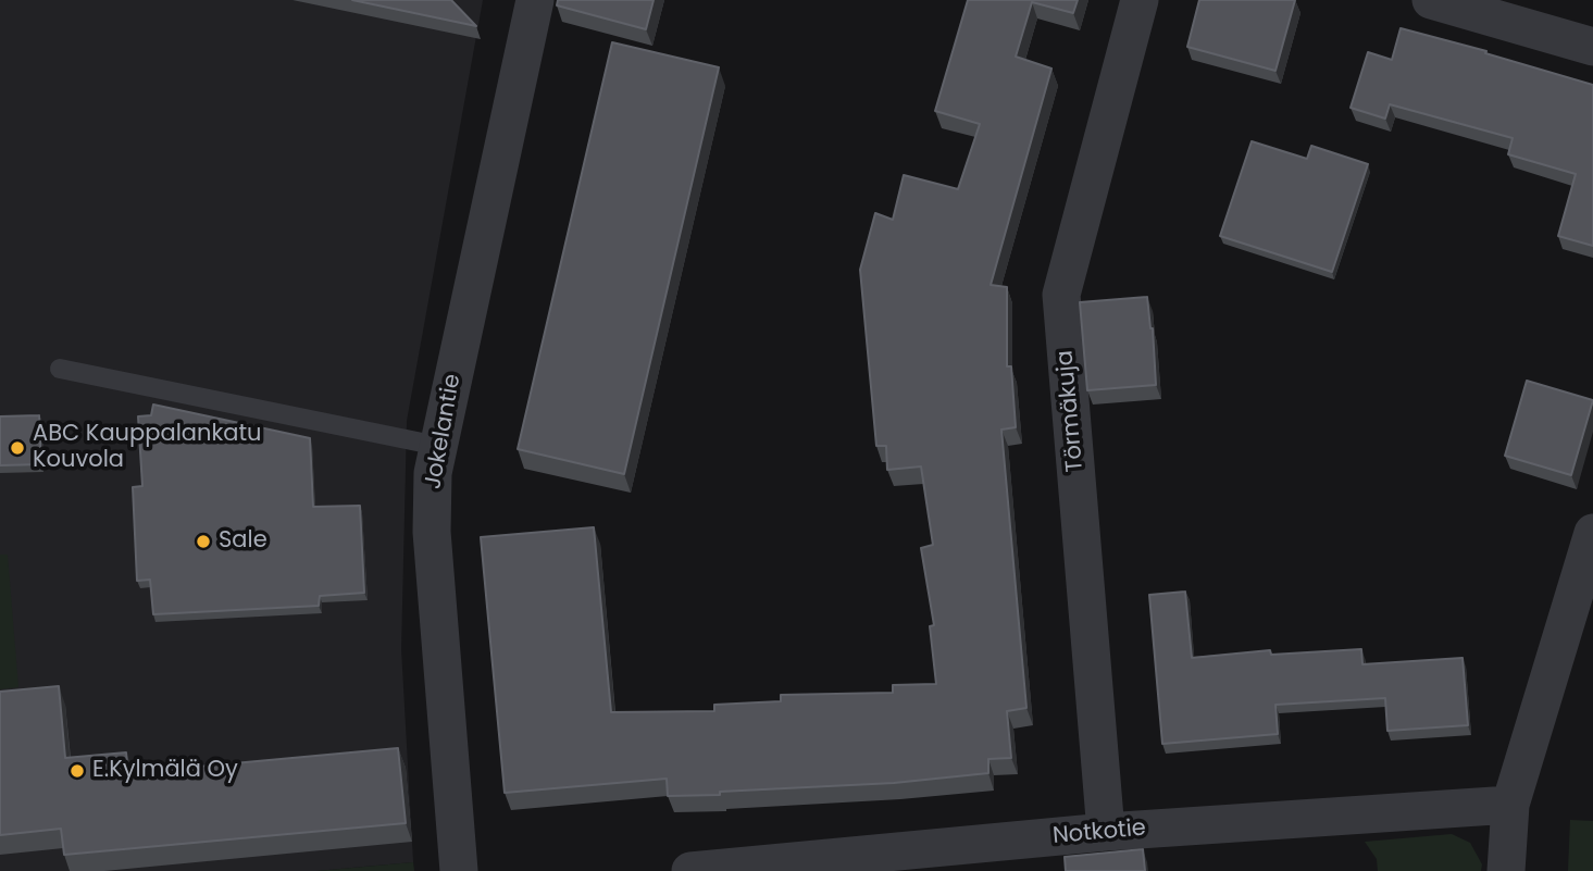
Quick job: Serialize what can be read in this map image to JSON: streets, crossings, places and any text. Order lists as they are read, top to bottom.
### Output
{
  "streets": {
    "street": ["Törmäkuja", "Jokelantie", "Notkotie"]
  },
  "crossings": [
    ["Törmäkuja", "Notkotie"]
  ],
  "places": ["ABC Kauppalankatu Kouvola", "Sale", "E.Kylmälä Oy"]
}
